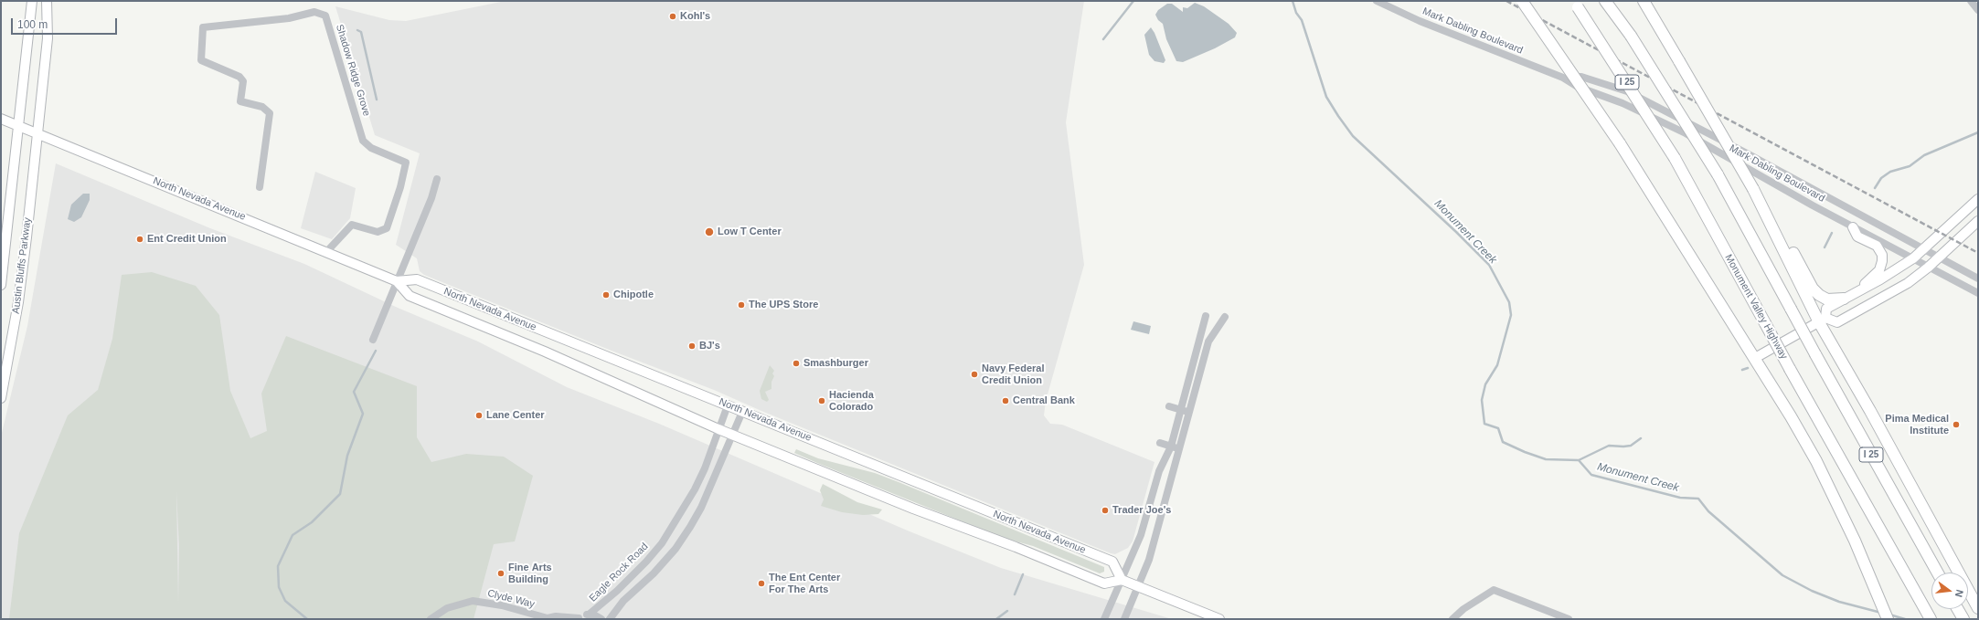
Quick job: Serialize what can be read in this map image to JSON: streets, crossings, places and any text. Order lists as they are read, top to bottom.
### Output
{
  "streets": {
    "highway": ["I 25", "Monument Valley Highway"],
    "main road": ["North Nevada Avenue", "Austin Bluffs Parkway"],
    "street": [
      "Mark Dabling Boulevard",
      "Shadow Ridge Grove",
      "Eagle Rock Road",
      "Clyde Way"
    ]
  },
  "crossings": [
    ["Shadow Ridge Grove", "North Nevada Avenue"],
    ["North Nevada Avenue", "Austin Bluffs Parkway"],
    ["North Nevada Avenue", "Eagle Rock Road"]
  ],
  "water": ["Monument Creek"],
  "places": [
    "Kohl's",
    "Low T Center",
    "Ent Credit Union",
    "Chipotle",
    "The UPS Store",
    "BJ's",
    "Smashburger",
    "Navy Federal Credit Union",
    "Hacienda Colorado",
    "Central Bank",
    "Lane Center",
    "Pima Medical Institute",
    "Trader Joe's",
    "Fine Arts Building",
    "The Ent Center For The Arts"
  ],
  "scale_bar": "100 m",
  "north": "right"
}
